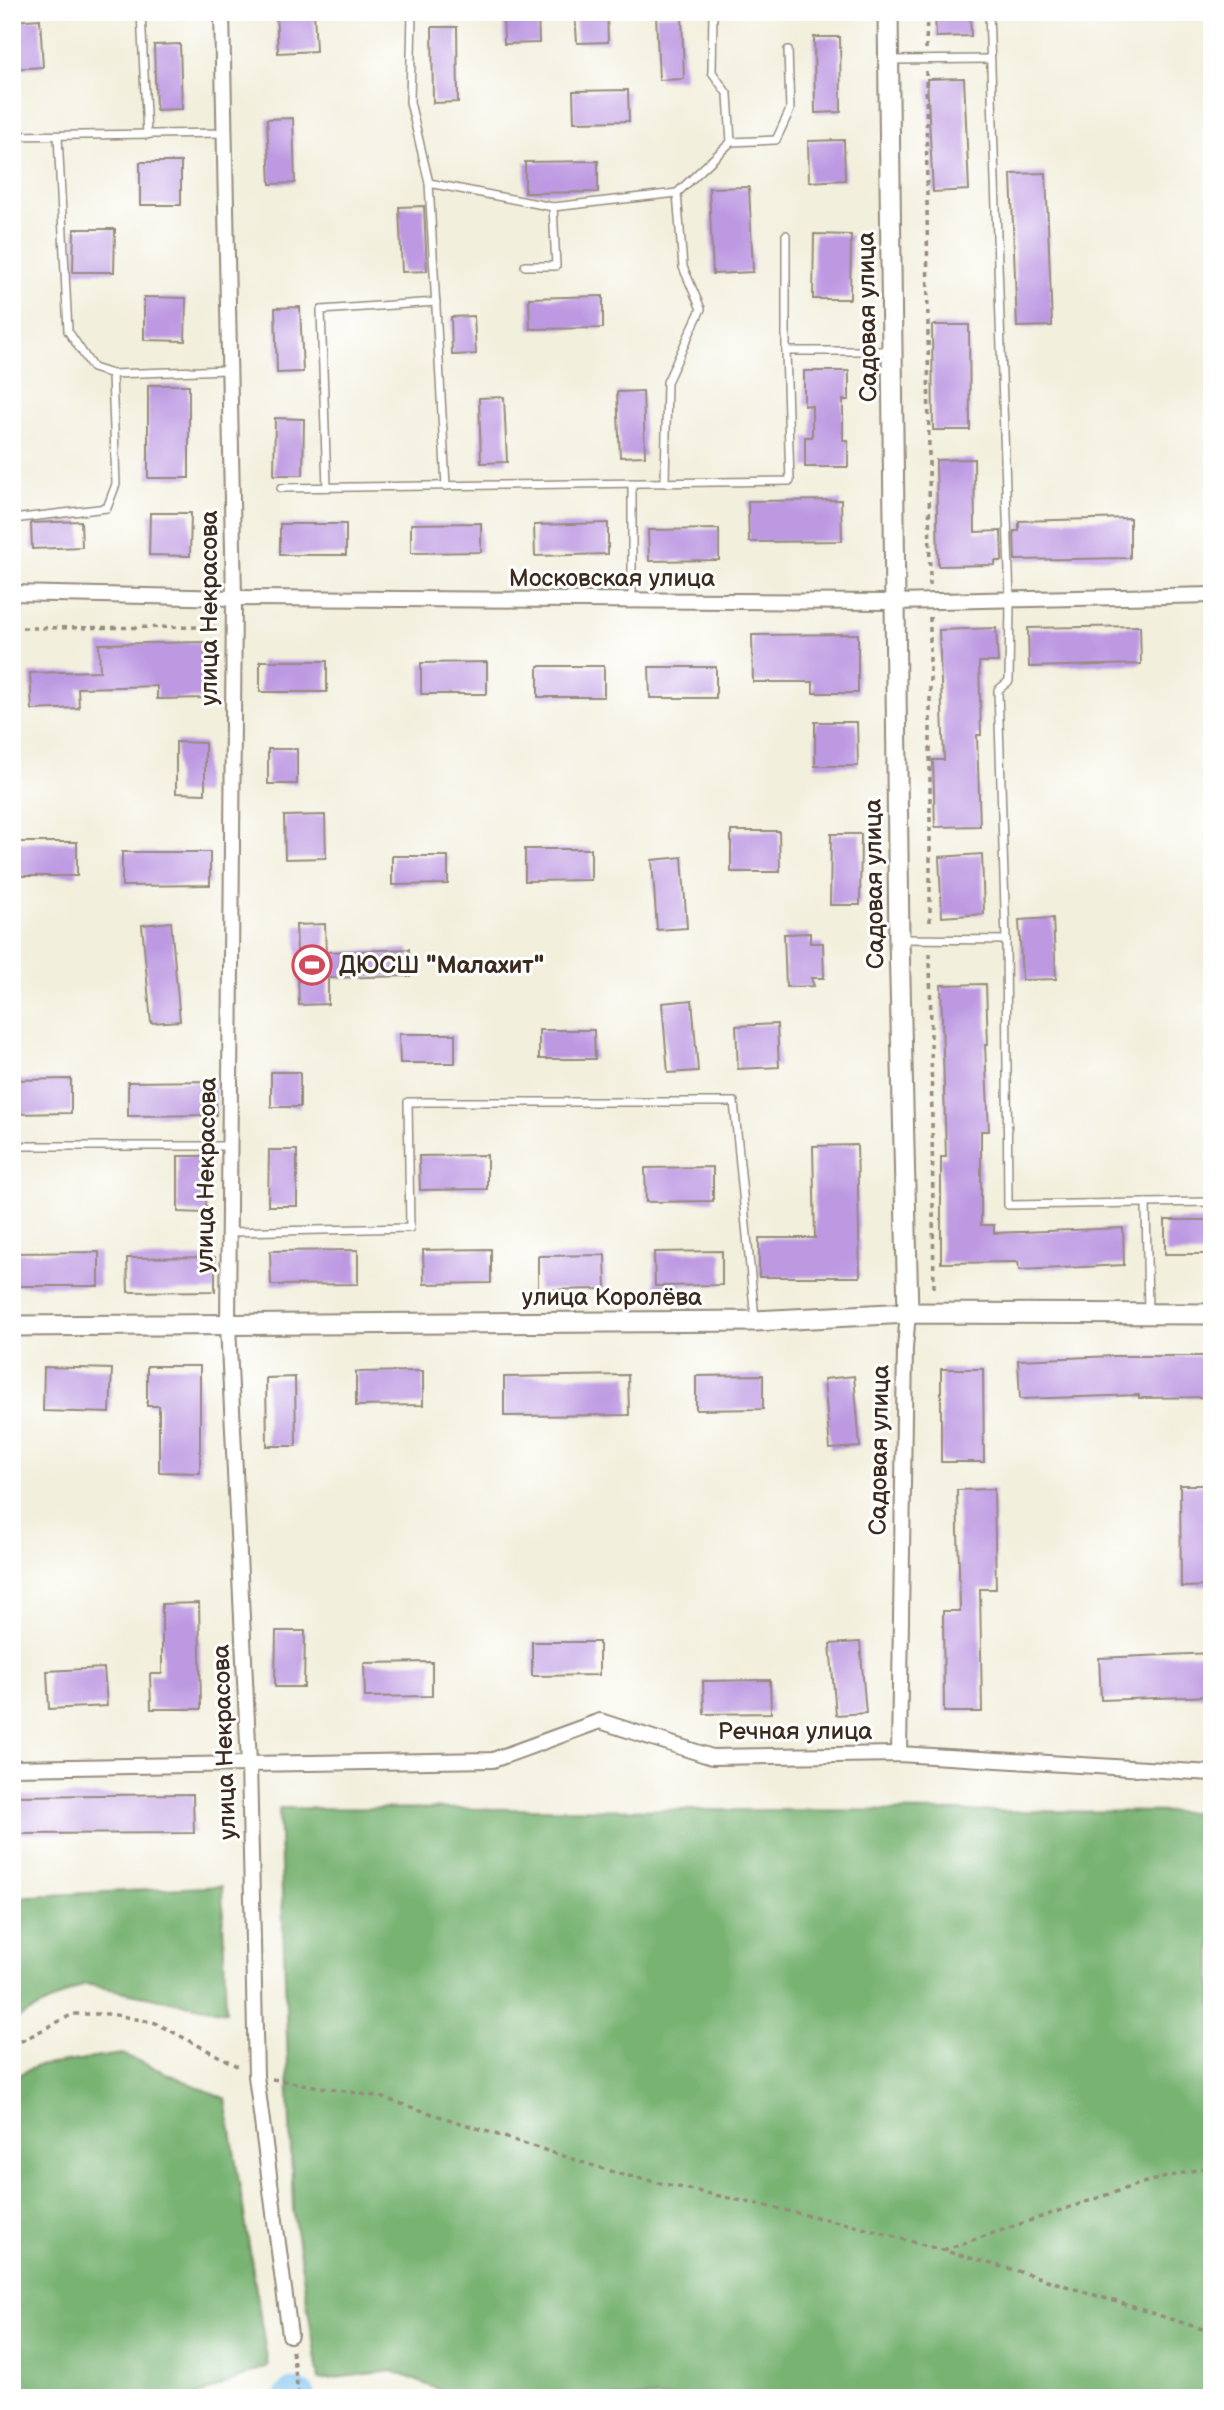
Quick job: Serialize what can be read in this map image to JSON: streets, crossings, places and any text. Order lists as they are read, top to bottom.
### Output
{
  "streets": {
    "street": [
      "Садовая улица",
      "Московская улица",
      "улица Некрасова",
      "улица Королёва",
      "Речная улица"
    ]
  },
  "crossings": [
    ["Садовая улица", "Московская улица"],
    ["Садовая улица", "улица Королёва"],
    ["Садовая улица", "Речная улица"],
    ["Московская улица", "улица Некрасова"],
    ["улица Некрасова", "улица Королёва"],
    ["улица Некрасова", "Речная улица"]
  ],
  "places": {
    "sports": ["ДЮСШ \"Малахит\""]
  }
}
